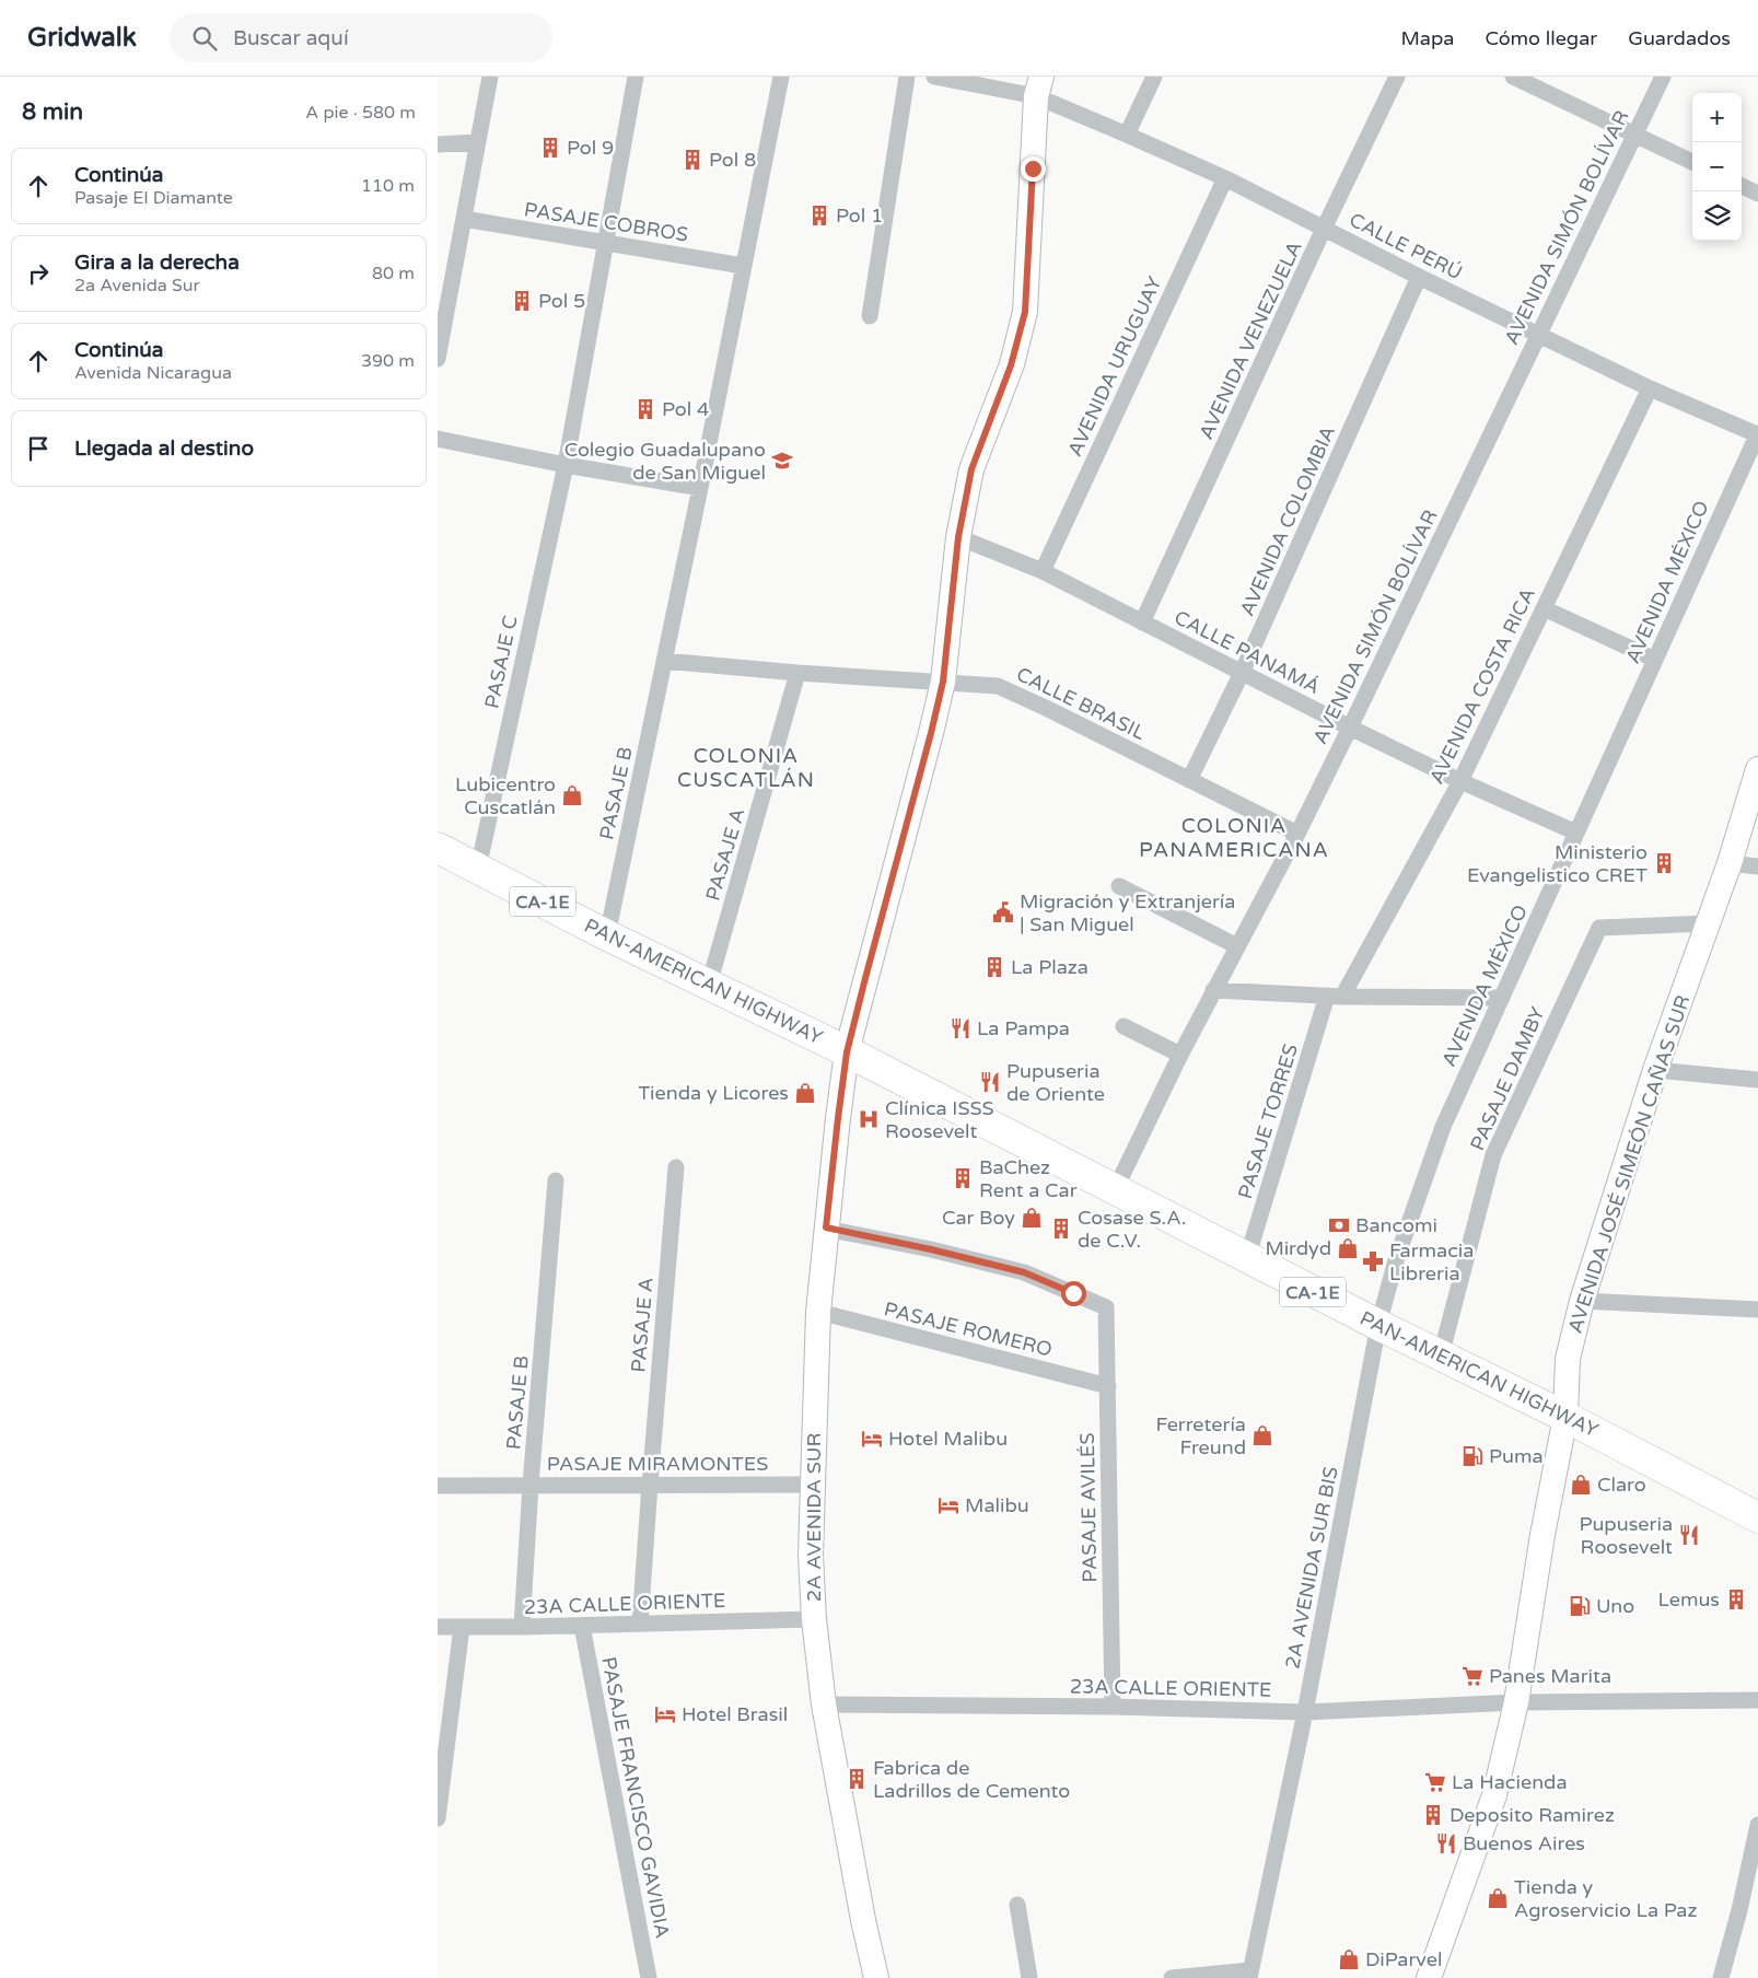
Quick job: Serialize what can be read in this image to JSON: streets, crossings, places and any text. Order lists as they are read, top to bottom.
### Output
{
  "streets": {
    "highway": ["CA-1E", "PAN-AMERICAN HIGHWAY"],
    "street": [
      "PASAJE COBROS",
      "AVENIDA SIMÓN BOLÍVAR",
      "CALLE PERÚ",
      "AVENIDA VENEZUELA",
      "AVENIDA URUGUAY",
      "AVENIDA COLOMBIA",
      "AVENIDA MÉXICO",
      "CALLE PANAMÁ",
      "PASAJE C",
      "AVENIDA COSTA RICA",
      "CALLE BRASIL",
      "PASAJE B",
      "PASAJE A",
      "PASAJE DAMBY",
      "PASAJE TORRES",
      "AVENIDA JOSÉ SIMEÓN CAÑAS SUR",
      "PASAJE ROMERO",
      "PASAJE MIRAMONTES",
      "PASAJE AVILÉS",
      "2A AVENIDA SUR",
      "2A AVENIDA SUR BIS",
      "23A CALLE ORIENTE",
      "PASAJE FRANCISCO GAVIDIA"
    ]
  },
  "crossings": [
    ["PASAJE COBROS", "PASAJE C"],
    ["AVENIDA SIMÓN BOLÍVAR", "CALLE PERÚ"],
    ["AVENIDA SIMÓN BOLÍVAR", "CALLE PANAMÁ"],
    ["AVENIDA SIMÓN BOLÍVAR", "CALLE BRASIL"],
    ["AVENIDA SIMÓN BOLÍVAR", "PAN-AMERICAN HIGHWAY"],
    ["CALLE PERÚ", "AVENIDA VENEZUELA"],
    ["CALLE PERÚ", "AVENIDA URUGUAY"],
    ["CALLE PERÚ", "AVENIDA COLOMBIA"],
    ["CALLE PERÚ", "AVENIDA MÉXICO"],
    ["CALLE PERÚ", "AVENIDA COSTA RICA"],
    ["CALLE PERÚ", "2A AVENIDA SUR"],
    ["AVENIDA VENEZUELA", "CALLE PANAMÁ"],
    ["AVENIDA URUGUAY", "CALLE PANAMÁ"],
    ["AVENIDA COLOMBIA", "CALLE PANAMÁ"],
    ["AVENIDA COLOMBIA", "CALLE BRASIL"],
    ["AVENIDA MÉXICO", "CALLE PANAMÁ"],
    ["AVENIDA MÉXICO", "PAN-AMERICAN HIGHWAY"],
    ["AVENIDA MÉXICO", "2A AVENIDA SUR BIS"],
    ["CALLE PANAMÁ", "AVENIDA COSTA RICA"],
    ["CALLE PANAMÁ", "2A AVENIDA SUR"],
    ["PASAJE C", "PAN-AMERICAN HIGHWAY"],
    ["AVENIDA COSTA RICA", "PASAJE TORRES"],
    ["CALLE BRASIL", "PASAJE B"],
    ["CALLE BRASIL", "PASAJE A"],
    ["CALLE BRASIL", "2A AVENIDA SUR"],
    ["PASAJE B", "PAN-AMERICAN HIGHWAY"],
    ["PASAJE B", "PASAJE MIRAMONTES"],
    ["PASAJE B", "23A CALLE ORIENTE"],
    ["PASAJE A", "PAN-AMERICAN HIGHWAY"],
    ["PASAJE A", "PASAJE MIRAMONTES"],
    ["PASAJE A", "23A CALLE ORIENTE"],
    ["PAN-AMERICAN HIGHWAY", "PASAJE DAMBY"],
    ["PAN-AMERICAN HIGHWAY", "PASAJE TORRES"],
    ["PAN-AMERICAN HIGHWAY", "AVENIDA JOSÉ SIMEÓN CAÑAS SUR"],
    ["PAN-AMERICAN HIGHWAY", "2A AVENIDA SUR"],
    ["PAN-AMERICAN HIGHWAY", "2A AVENIDA SUR BIS"],
    ["PASAJE DAMBY", "AVENIDA JOSÉ SIMEÓN CAÑAS SUR"],
    ["AVENIDA JOSÉ SIMEÓN CAÑAS SUR", "23A CALLE ORIENTE"],
    ["PASAJE ROMERO", "PASAJE AVILÉS"],
    ["PASAJE ROMERO", "2A AVENIDA SUR"],
    ["PASAJE MIRAMONTES", "2A AVENIDA SUR"],
    ["PASAJE AVILÉS", "2A AVENIDA SUR"],
    ["PASAJE AVILÉS", "23A CALLE ORIENTE"],
    ["2A AVENIDA SUR", "23A CALLE ORIENTE"],
    ["2A AVENIDA SUR BIS", "23A CALLE ORIENTE"],
    ["23A CALLE ORIENTE", "PASAJE FRANCISCO GAVIDIA"]
  ],
  "districts": ["COLONIA CUSCATLÁN", "COLONIA PANAMERICANA"],
  "places": {
    "building": [
      "Pol 9",
      "Pol 8",
      "Pol 1",
      "Pol 5",
      "Pol 4",
      "Ministerio Evangelistico CRET",
      "La Plaza",
      "BaChez Rent a Car",
      "Cosase S.A. de C.V.",
      "Lemus",
      "Fabrica de Ladrillos de Cemento",
      "Deposito Ramirez"
    ],
    "school or university": ["Colegio Guadalupano de San Miguel"],
    "shop": [
      "Lubicentro Cuscatlán",
      "Tienda y Licores",
      "Car Boy",
      "Mirdyd",
      "Ferretería Freund",
      "Claro",
      "Tienda y Agroservicio La Paz",
      "DiParvel"
    ],
    "public building": ["Migración y Extranjería | San Miguel"],
    "restaurant": [
      "La Pampa",
      "Pupuseria de Oriente",
      "Pupuseria Roosevelt",
      "Buenos Aires"
    ],
    "hospital": ["Clínica ISSS Roosevelt"],
    "bank": ["Bancomi"],
    "pharmacy": ["Farmacia Libreria"],
    "hotel": ["Hotel Malibu", "Malibu", "Hotel Brasil"],
    "fuel station": ["Puma", "Uno"],
    "supermarket": ["Panes Marita", "La Hacienda"]
  },
  "page": {
    "header": "Gridwalk",
    "search": "Buscar aquí",
    "nav": ["Mapa", "Cómo llegar", "Guardados"],
    "heading": ["8 min", "A pie · 580 m"],
    "map_buttons": ["+", "−"],
    "list": [
      ["Continúa", "Pasaje El Diamante", "110 m"],
      ["Gira a la derecha", "2a Avenida Sur", "80 m"],
      ["Continúa", "Avenida Nicaragua", "390 m"],
      "Llegada al destino"
    ]
  }
}
